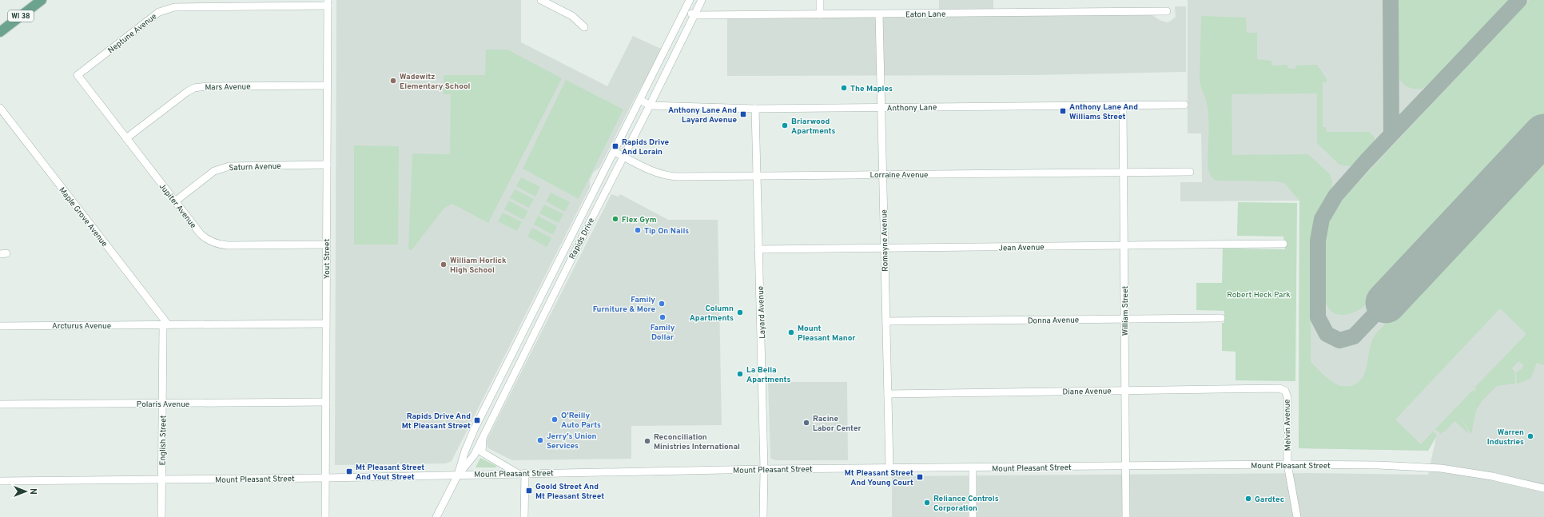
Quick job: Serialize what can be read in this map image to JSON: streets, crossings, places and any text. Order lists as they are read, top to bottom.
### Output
{
  "streets": {
    "main road": ["WI 38"],
    "street": [
      "Eaton Lane",
      "Neptune Avenue",
      "Mars Avenue",
      "Anthony Lane",
      "Saturn Avenue",
      "Lorraine Avenue",
      "Jupiter Avenue",
      "Maple Grove Avenue",
      "Rapids Drive",
      "Romayne Avenue",
      "Jean Avenue",
      "Yout Street",
      "William Street",
      "Layard Avenue",
      "Donna Avenue",
      "Arcturus Avenue",
      "Diane Avenue",
      "Polaris Avenue",
      "Melvin Avenue",
      "English Street",
      "Mount Pleasant Street"
    ]
  },
  "crossings": [
    ["Eaton Lane", "Rapids Drive"],
    ["Eaton Lane", "Romayne Avenue"],
    ["Neptune Avenue", "Jupiter Avenue"],
    ["Neptune Avenue", "Yout Street"],
    ["Mars Avenue", "Jupiter Avenue"],
    ["Mars Avenue", "Yout Street"],
    ["Anthony Lane", "Rapids Drive"],
    ["Anthony Lane", "Romayne Avenue"],
    ["Anthony Lane", "William Street"],
    ["Anthony Lane", "Layard Avenue"],
    ["Saturn Avenue", "Jupiter Avenue"],
    ["Saturn Avenue", "Yout Street"],
    ["Lorraine Avenue", "Rapids Drive"],
    ["Lorraine Avenue", "Romayne Avenue"],
    ["Lorraine Avenue", "William Street"],
    ["Lorraine Avenue", "Layard Avenue"],
    ["Jupiter Avenue", "Yout Street"],
    ["Maple Grove Avenue", "Arcturus Avenue"],
    ["Maple Grove Avenue", "English Street"],
    ["Rapids Drive", "Mount Pleasant Street"],
    ["Romayne Avenue", "Jean Avenue"],
    ["Romayne Avenue", "Donna Avenue"],
    ["Romayne Avenue", "Diane Avenue"],
    ["Romayne Avenue", "Mount Pleasant Street"],
    ["Jean Avenue", "William Street"],
    ["Jean Avenue", "Layard Avenue"],
    ["Yout Street", "Arcturus Avenue"],
    ["Yout Street", "Polaris Avenue"],
    ["Yout Street", "Mount Pleasant Street"],
    ["William Street", "Donna Avenue"],
    ["William Street", "Diane Avenue"],
    ["William Street", "Mount Pleasant Street"],
    ["Layard Avenue", "Mount Pleasant Street"],
    ["Arcturus Avenue", "English Street"],
    ["Diane Avenue", "Melvin Avenue"],
    ["Polaris Avenue", "English Street"],
    ["Melvin Avenue", "Mount Pleasant Street"],
    ["English Street", "Mount Pleasant Street"]
  ],
  "parks": ["Robert Heck Park"],
  "places": {
    "other": [
      "Wadewitz Elementary School",
      "The Maples",
      "Briarwood Apartments",
      "Flex Gym",
      "Tip On Nails",
      "William Horlick High School",
      "Family Furniture & More",
      "Column Apartments",
      "Family Dollar",
      "Mount Pleasant Manor",
      "La Bella Apartments",
      "O'Reilly Auto Parts",
      "Racine Labor Center",
      "Warren Industries",
      "Jerry's Union Services",
      "Reconciliation Ministries International",
      "Gardtec",
      "Reliance Controls Corporation"
    ],
    "transit": [
      "Anthony Lane And Williams Street",
      "Anthony Lane And Layard Avenue",
      "Rapids Drive And Lorain",
      "Rapids Drive And Mt Pleasant Street",
      "Mt Pleasant Street And Yout Street",
      "Mt Pleasant Street And Young Court",
      "Goold Street And Mt Pleasant Street"
    ]
  },
  "north": "right"
}
